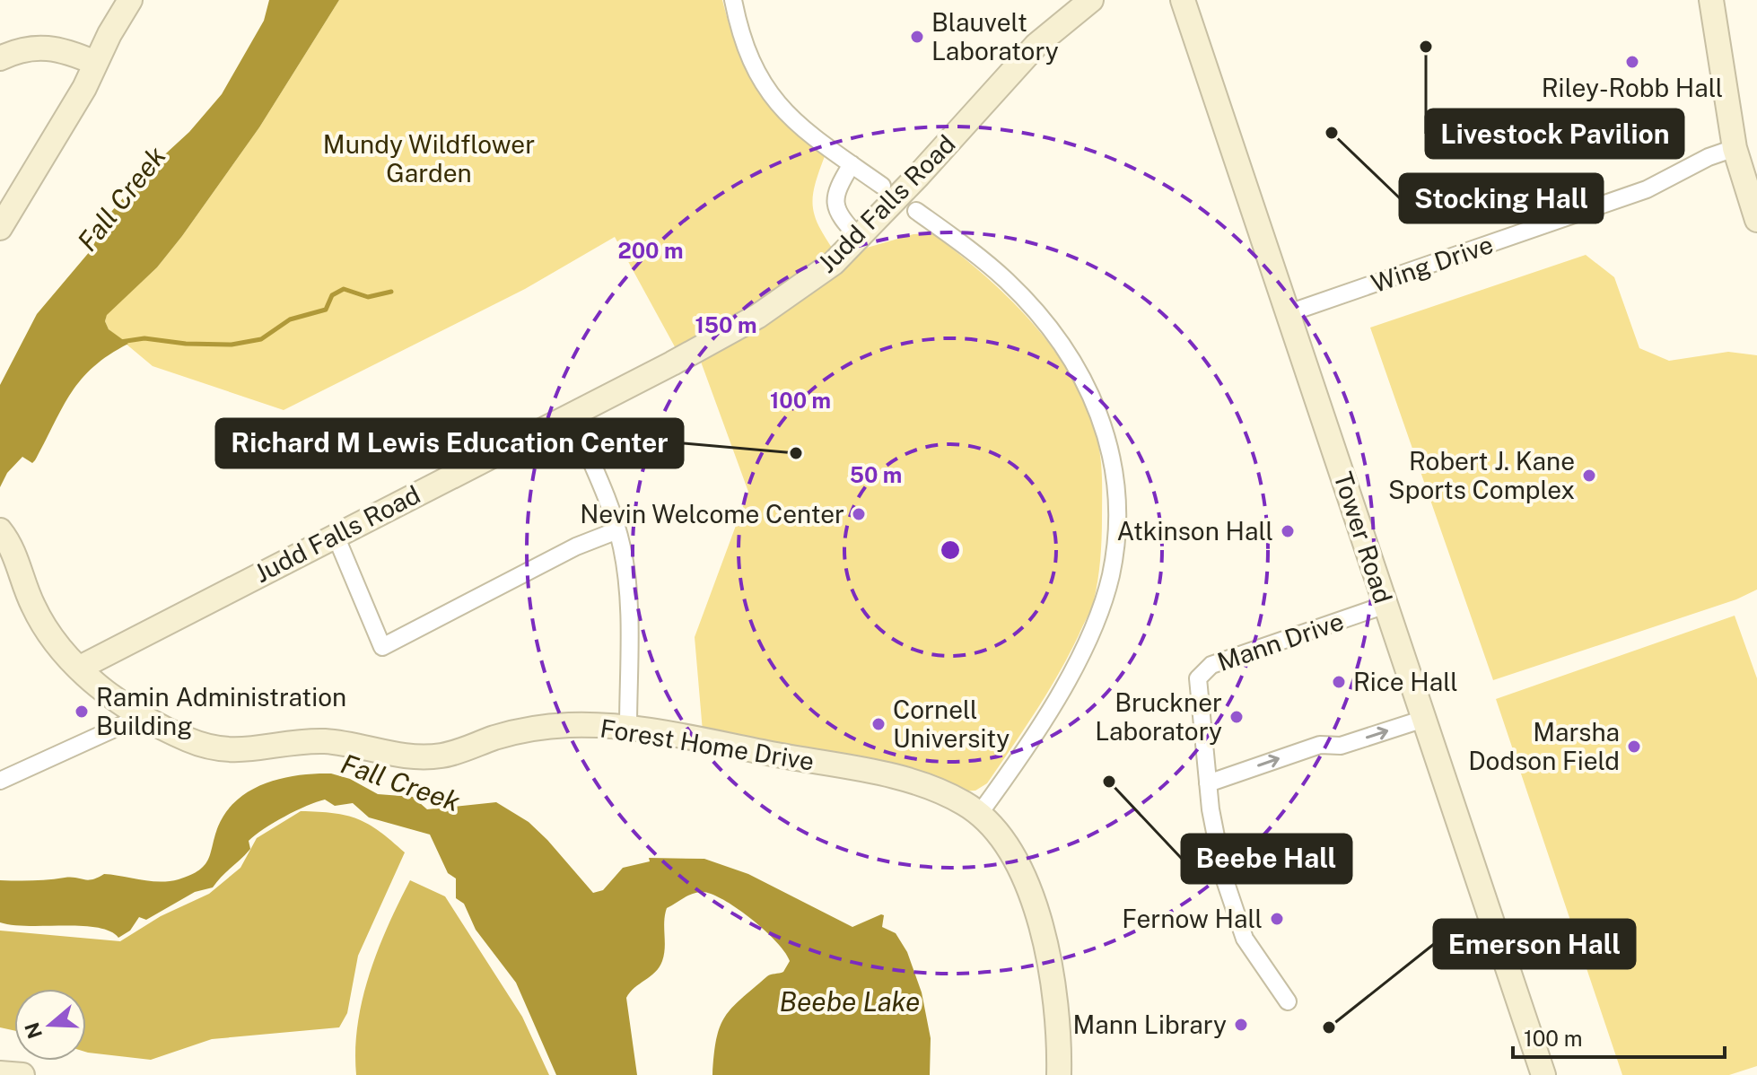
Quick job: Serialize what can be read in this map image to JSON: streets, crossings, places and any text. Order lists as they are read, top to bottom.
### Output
{
  "streets": {
    "street": [
      "Judd Falls Road",
      "Wing Drive",
      "Tower Road",
      "Mann Drive",
      "Forest Home Drive"
    ]
  },
  "crossings": [
    ["Judd Falls Road", "Forest Home Drive"],
    ["Wing Drive", "Tower Road"],
    ["Tower Road", "Mann Drive"]
  ],
  "water": ["Fall Creek", "Beebe Lake"],
  "parks": ["Mundy Wildflower Garden"],
  "places": [
    "Blauvelt Laboratory",
    "Livestock Pavilion",
    "Riley-Robb Hall",
    "Stocking Hall",
    "Richard M Lewis Education Center",
    "Robert J. Kane Sports Complex",
    "Nevin Welcome Center",
    "Atkinson Hall",
    "Rice Hall",
    "Ramin Administration Building",
    "Bruckner Laboratory",
    "Cornell University",
    "Marsha Dodson Field",
    "Beebe Hall",
    "Fernow Hall",
    "Mann Library",
    "Emerson Hall"
  ],
  "scale_bar": "100 m",
  "north": "left",
  "rings": [
    "200 m",
    "150 m",
    "100 m",
    "50 m"
  ]
}
